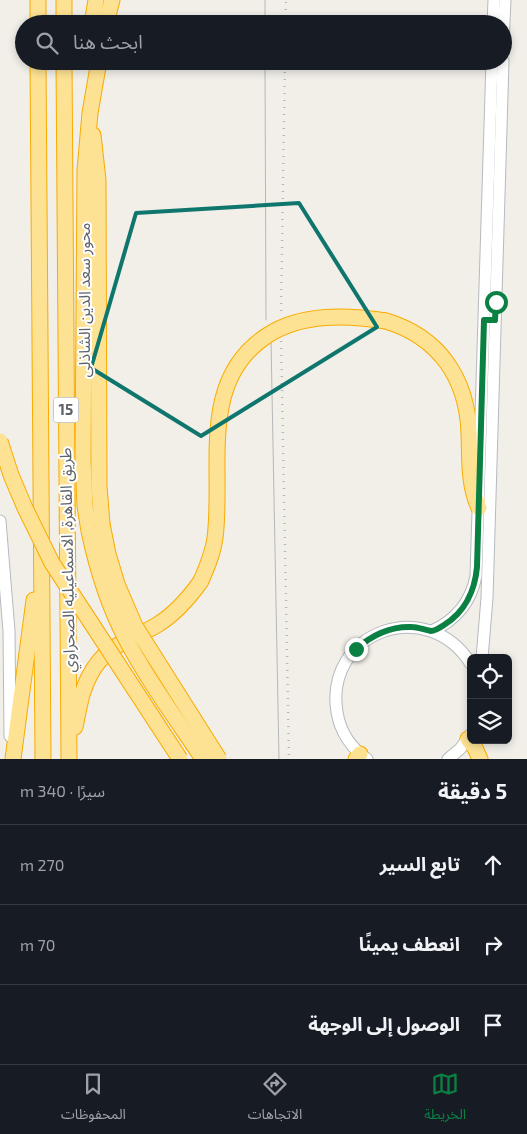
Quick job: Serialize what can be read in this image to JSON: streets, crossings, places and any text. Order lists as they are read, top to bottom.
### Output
{
  "streets": {
    "highway": ["محور سعد الدين الشاذلى", "15", "طريق القاهرة, الاسماعيليه الصحراوي"]
  },
  "page": {
    "search": "ابحث هنا",
    "heading": ["5 دقيقة", "سيرًا · 340 m"],
    "list": [
      ["تابع السير", "270 m"],
      ["انعطف يمينًا", "70 m"],
      "الوصول إلى الوجهة"
    ],
    "nav": ["الخريطة", "الاتجاهات", "المحفوظات"]
  }
}
